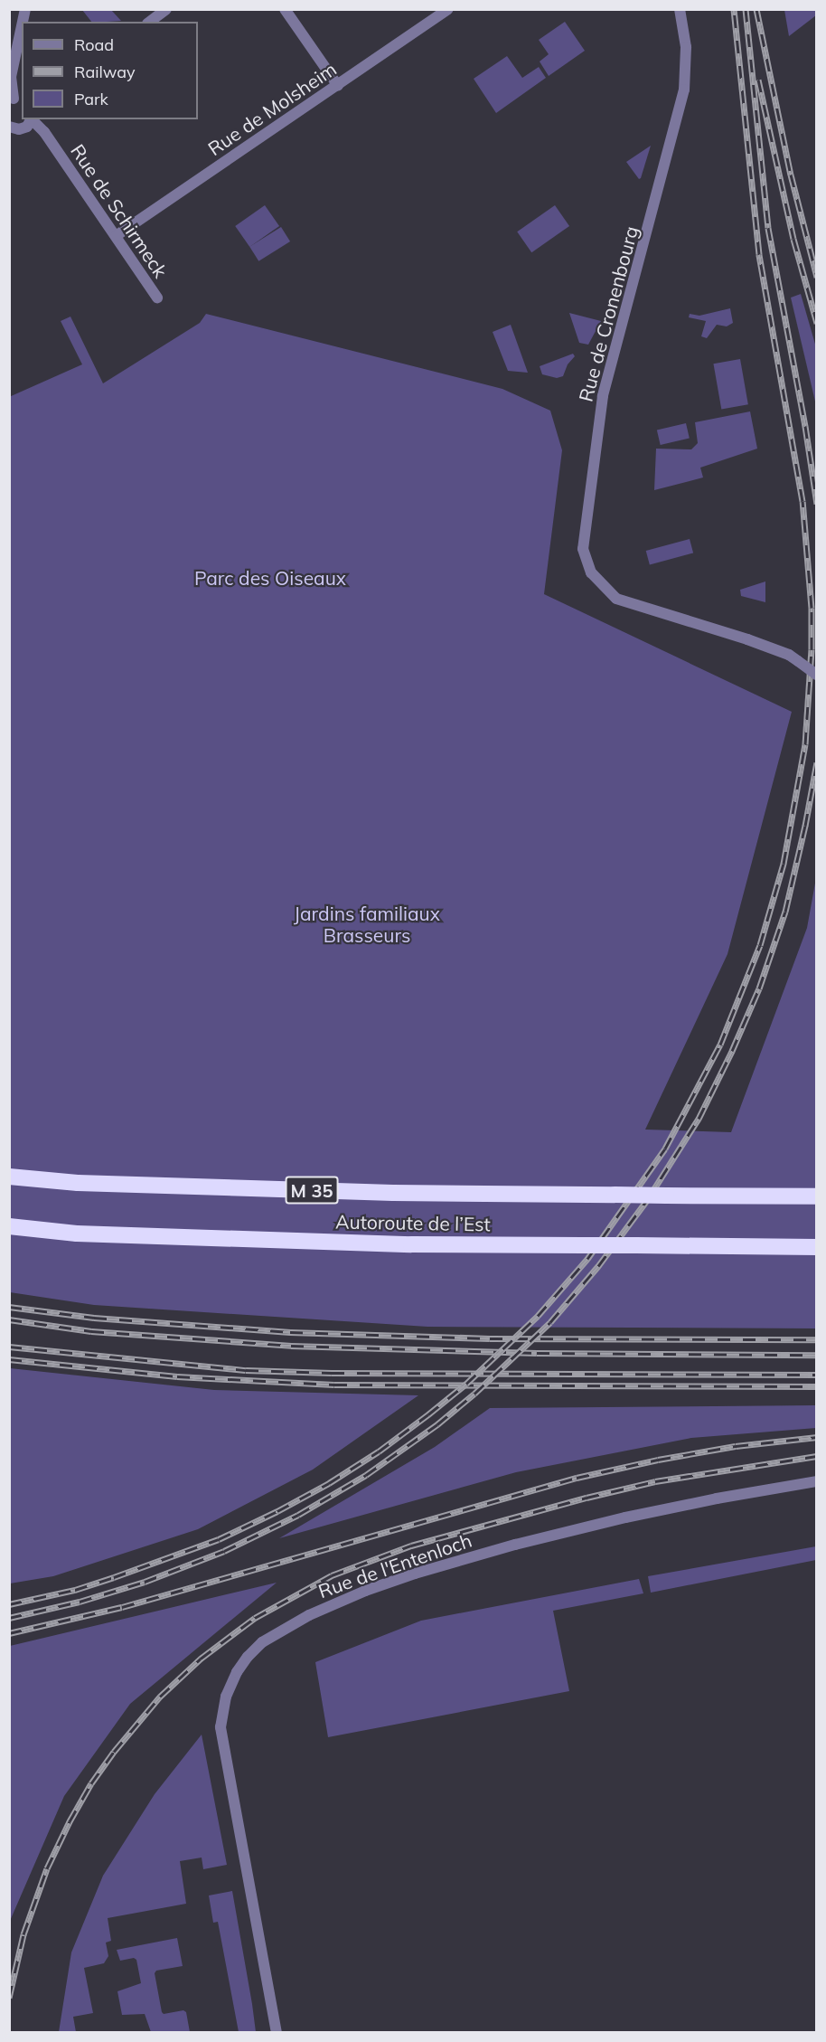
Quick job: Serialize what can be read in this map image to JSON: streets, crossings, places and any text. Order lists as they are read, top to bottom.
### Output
{
  "streets": {
    "highway": ["M 35", "Autoroute de l’Est"],
    "street": [
      "Rue de Molsheim",
      "Rue de Schirmeck",
      "Rue de Cronenbourg",
      "Rue de l'Entenloch"
    ]
  },
  "crossings": [
    ["Rue de Molsheim", "Rue de Schirmeck"]
  ],
  "parks": ["Parc des Oiseaux", "Jardins familiaux Brasseurs"],
  "legend": ["Road", "Railway", "Park"]
}
